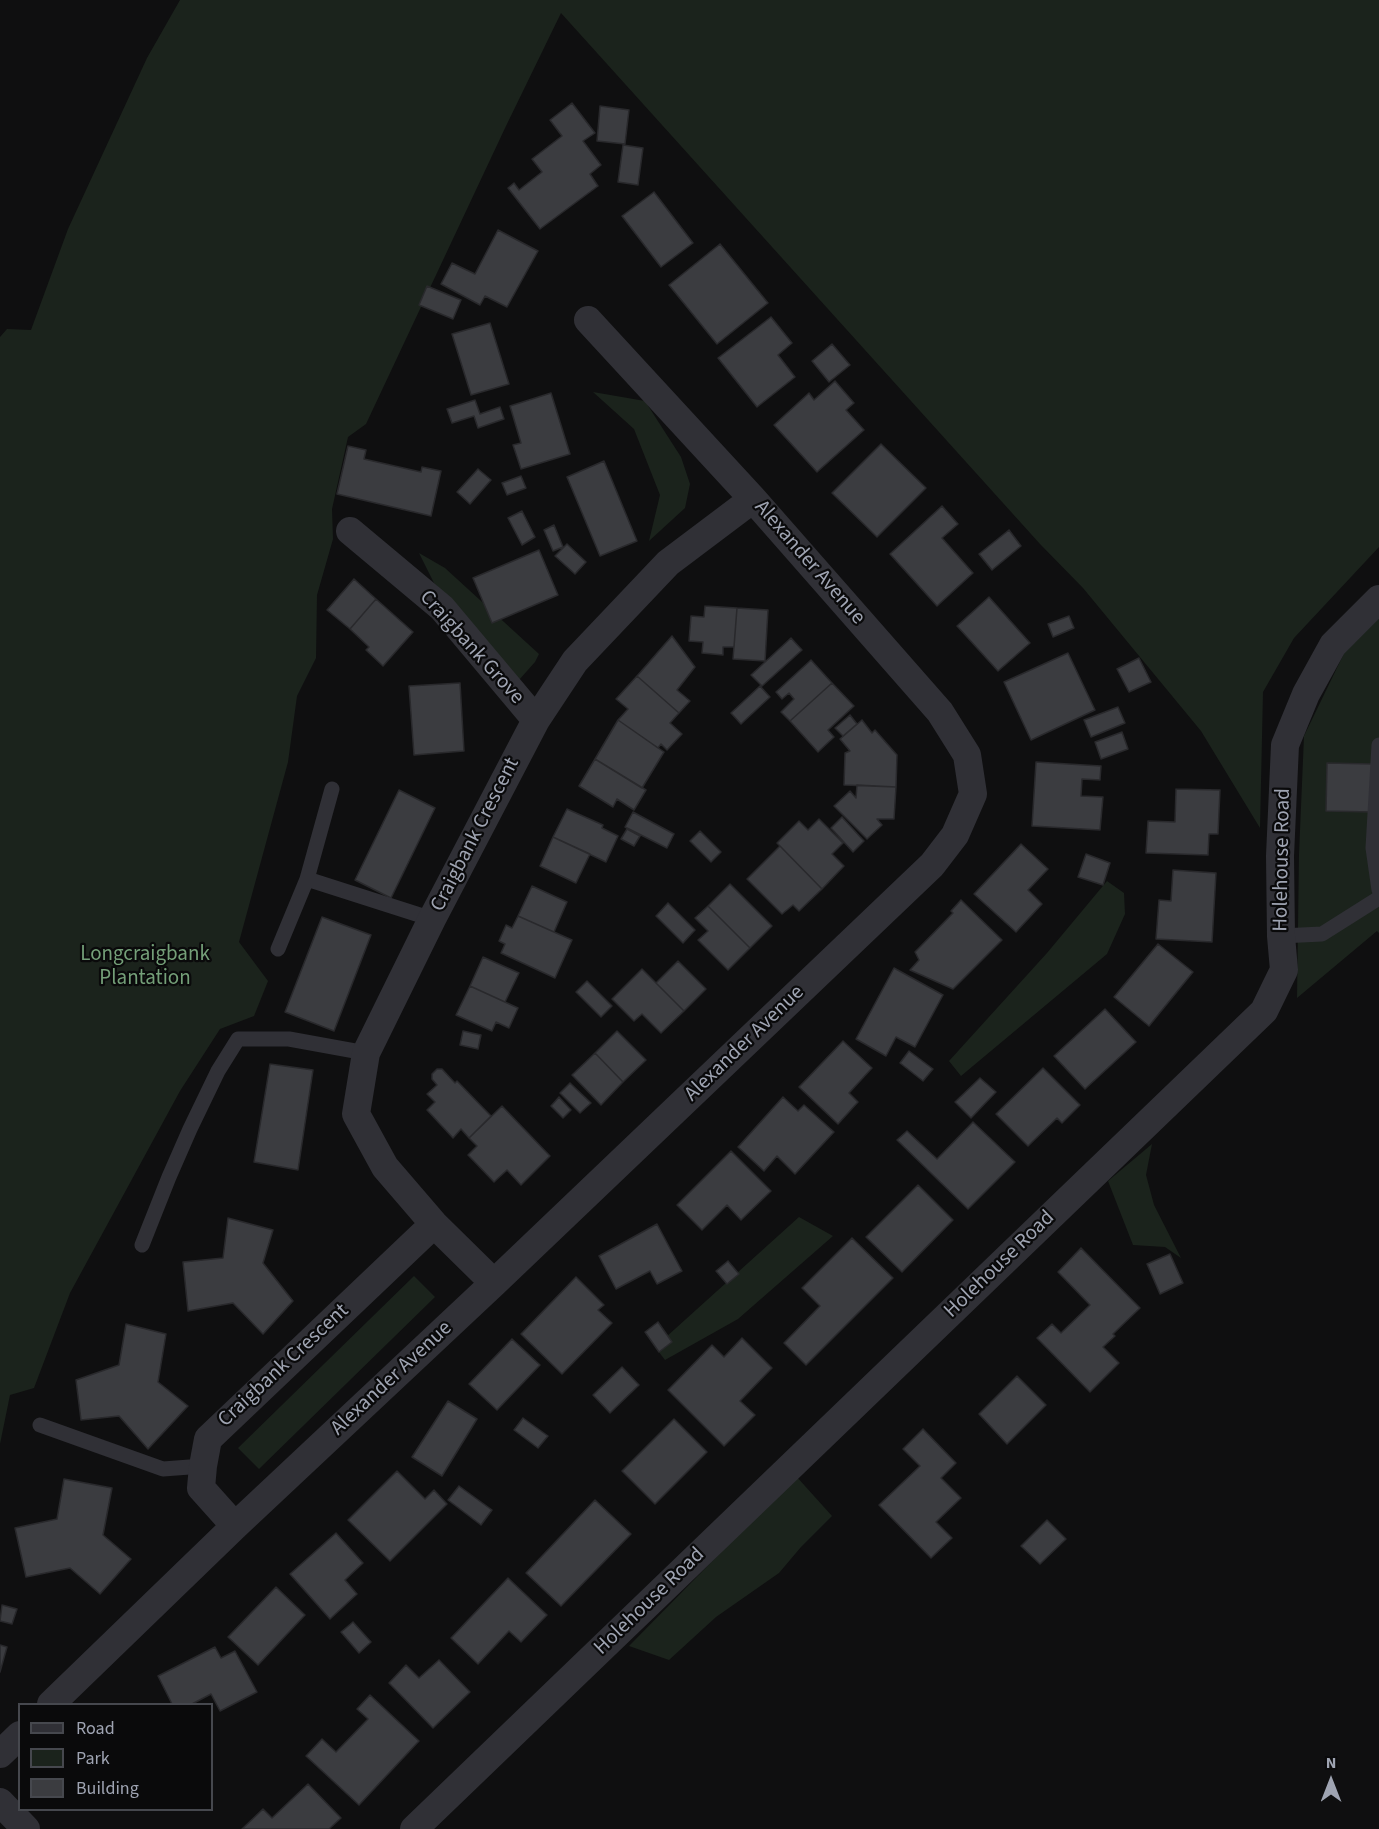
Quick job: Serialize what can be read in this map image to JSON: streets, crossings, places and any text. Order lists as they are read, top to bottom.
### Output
{
  "streets": {
    "street": [
      "Alexander Avenue",
      "Craigbank Grove",
      "Craigbank Crescent",
      "Holehouse Road"
    ]
  },
  "crossings": [
    ["Alexander Avenue", "Craigbank Crescent"],
    ["Craigbank Grove", "Craigbank Crescent"]
  ],
  "parks": ["Longcraigbank Plantation"],
  "legend": ["Road", "Park", "Building"],
  "north": "top"
}
